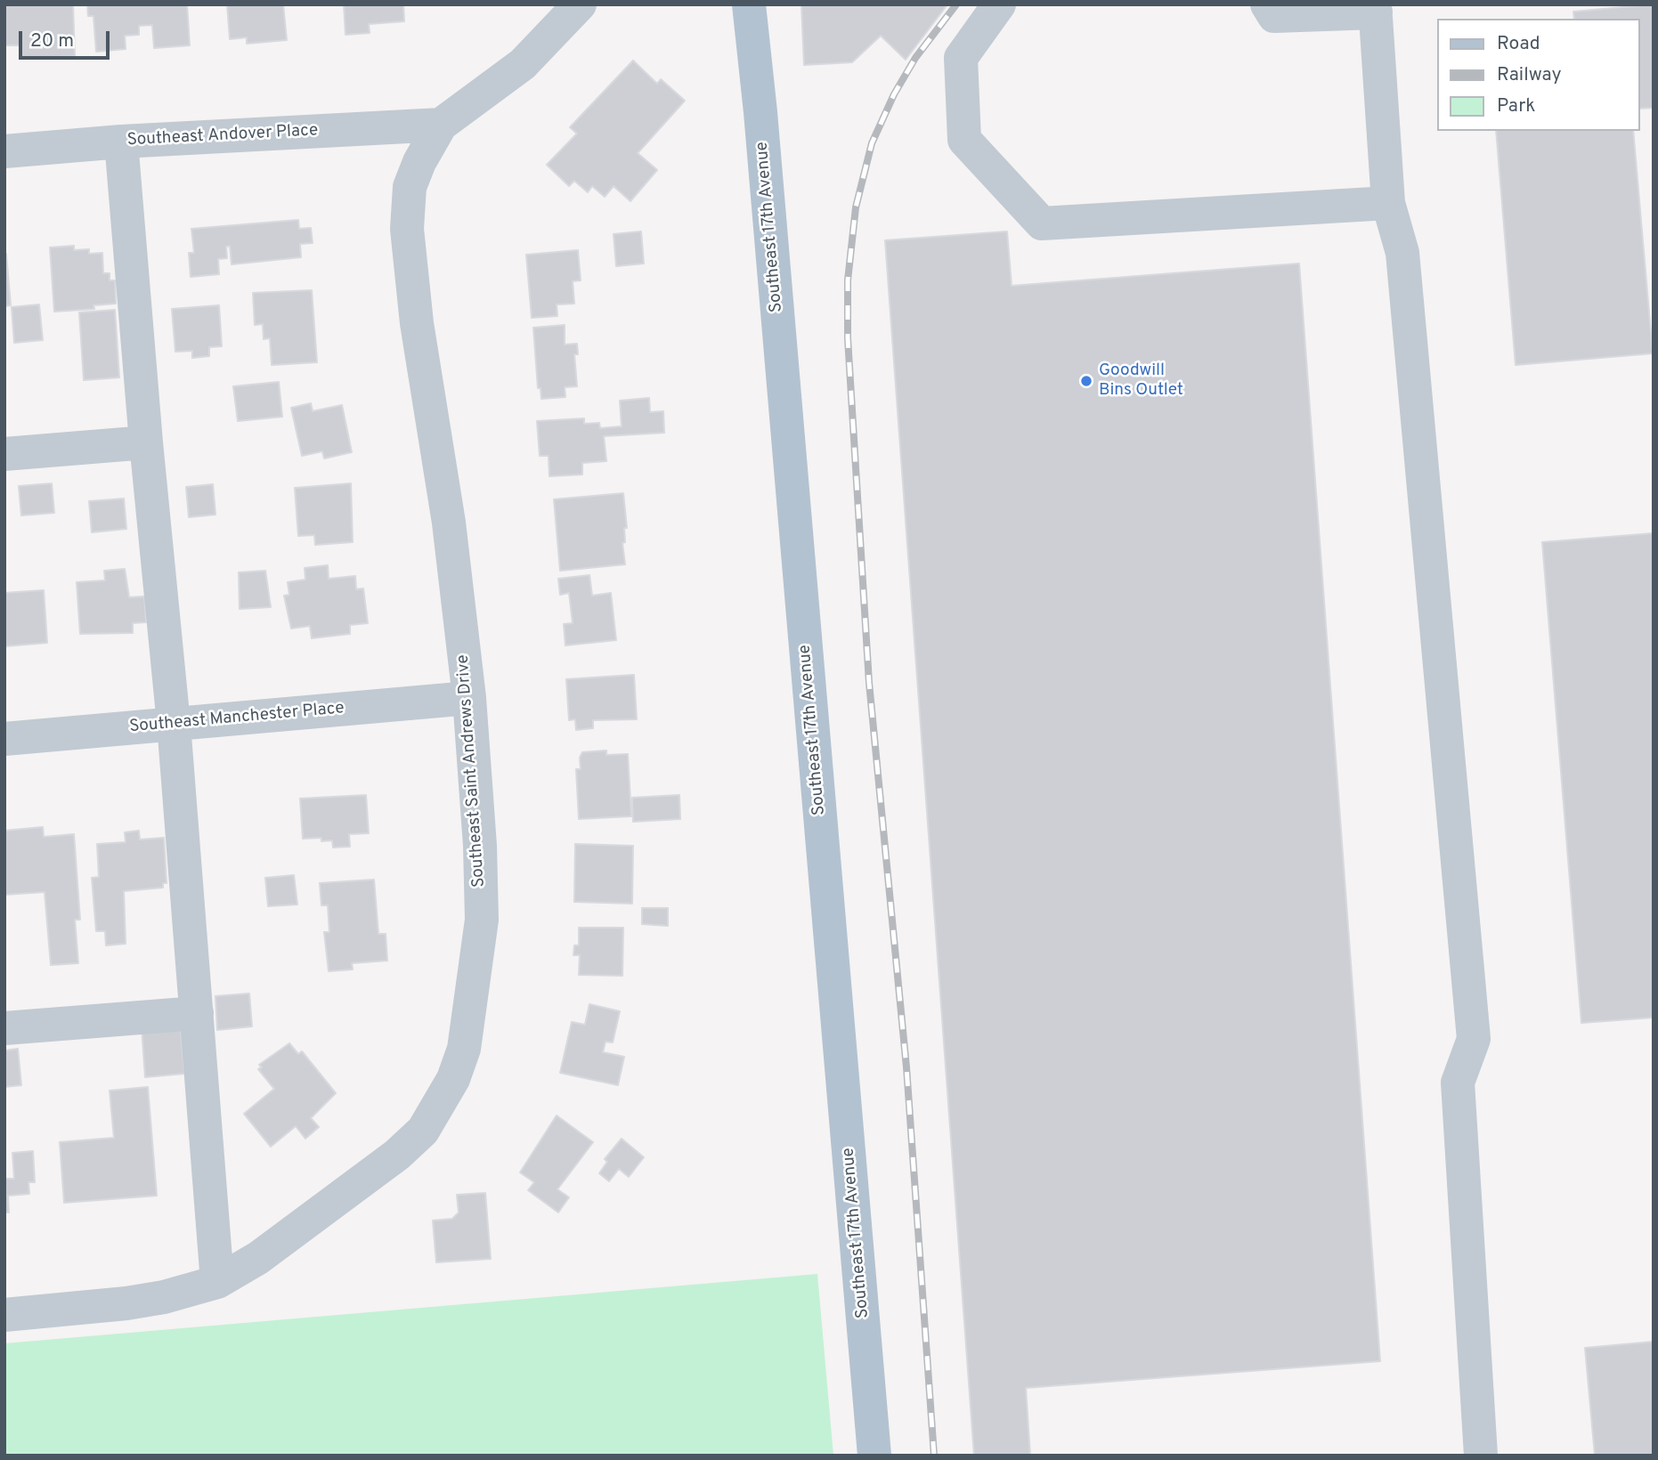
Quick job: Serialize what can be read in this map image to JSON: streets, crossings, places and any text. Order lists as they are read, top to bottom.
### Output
{
  "streets": {
    "main road": ["Southeast 17th Avenue"],
    "street": ["Southeast Andover Place", "Southeast Manchester Place", "Southeast Saint Andrews Drive"]
  },
  "crossings": [
    ["Southeast Andover Place", "Southeast Saint Andrews Drive"],
    ["Southeast Manchester Place", "Southeast Saint Andrews Drive"]
  ],
  "places": ["Goodwill Bins Outlet"],
  "legend": ["Road", "Railway", "Park"],
  "scale_bar": "20 m"
}
